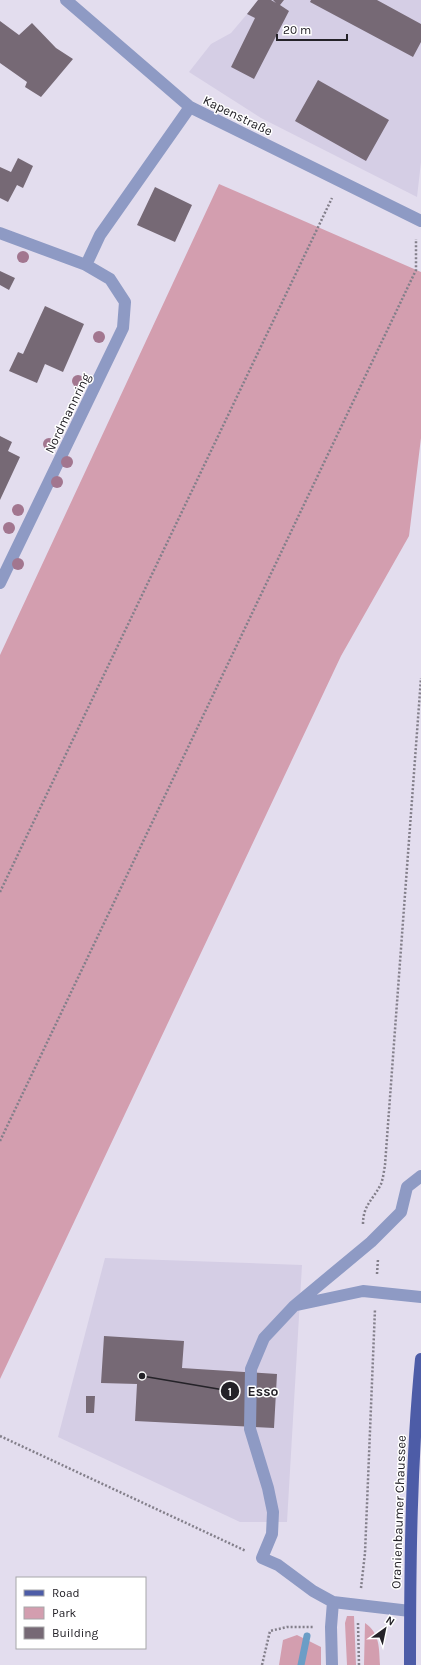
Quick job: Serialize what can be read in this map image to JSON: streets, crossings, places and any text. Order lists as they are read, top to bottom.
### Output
{
  "streets": {
    "main road": ["Oranienbaumer Chaussee"],
    "street": ["Kapenstraße", "Nordmannring"]
  },
  "places": ["Esso"],
  "legend": ["Road", "Park", "Building"],
  "scale_bar": "20 m",
  "north": "top right"
}
